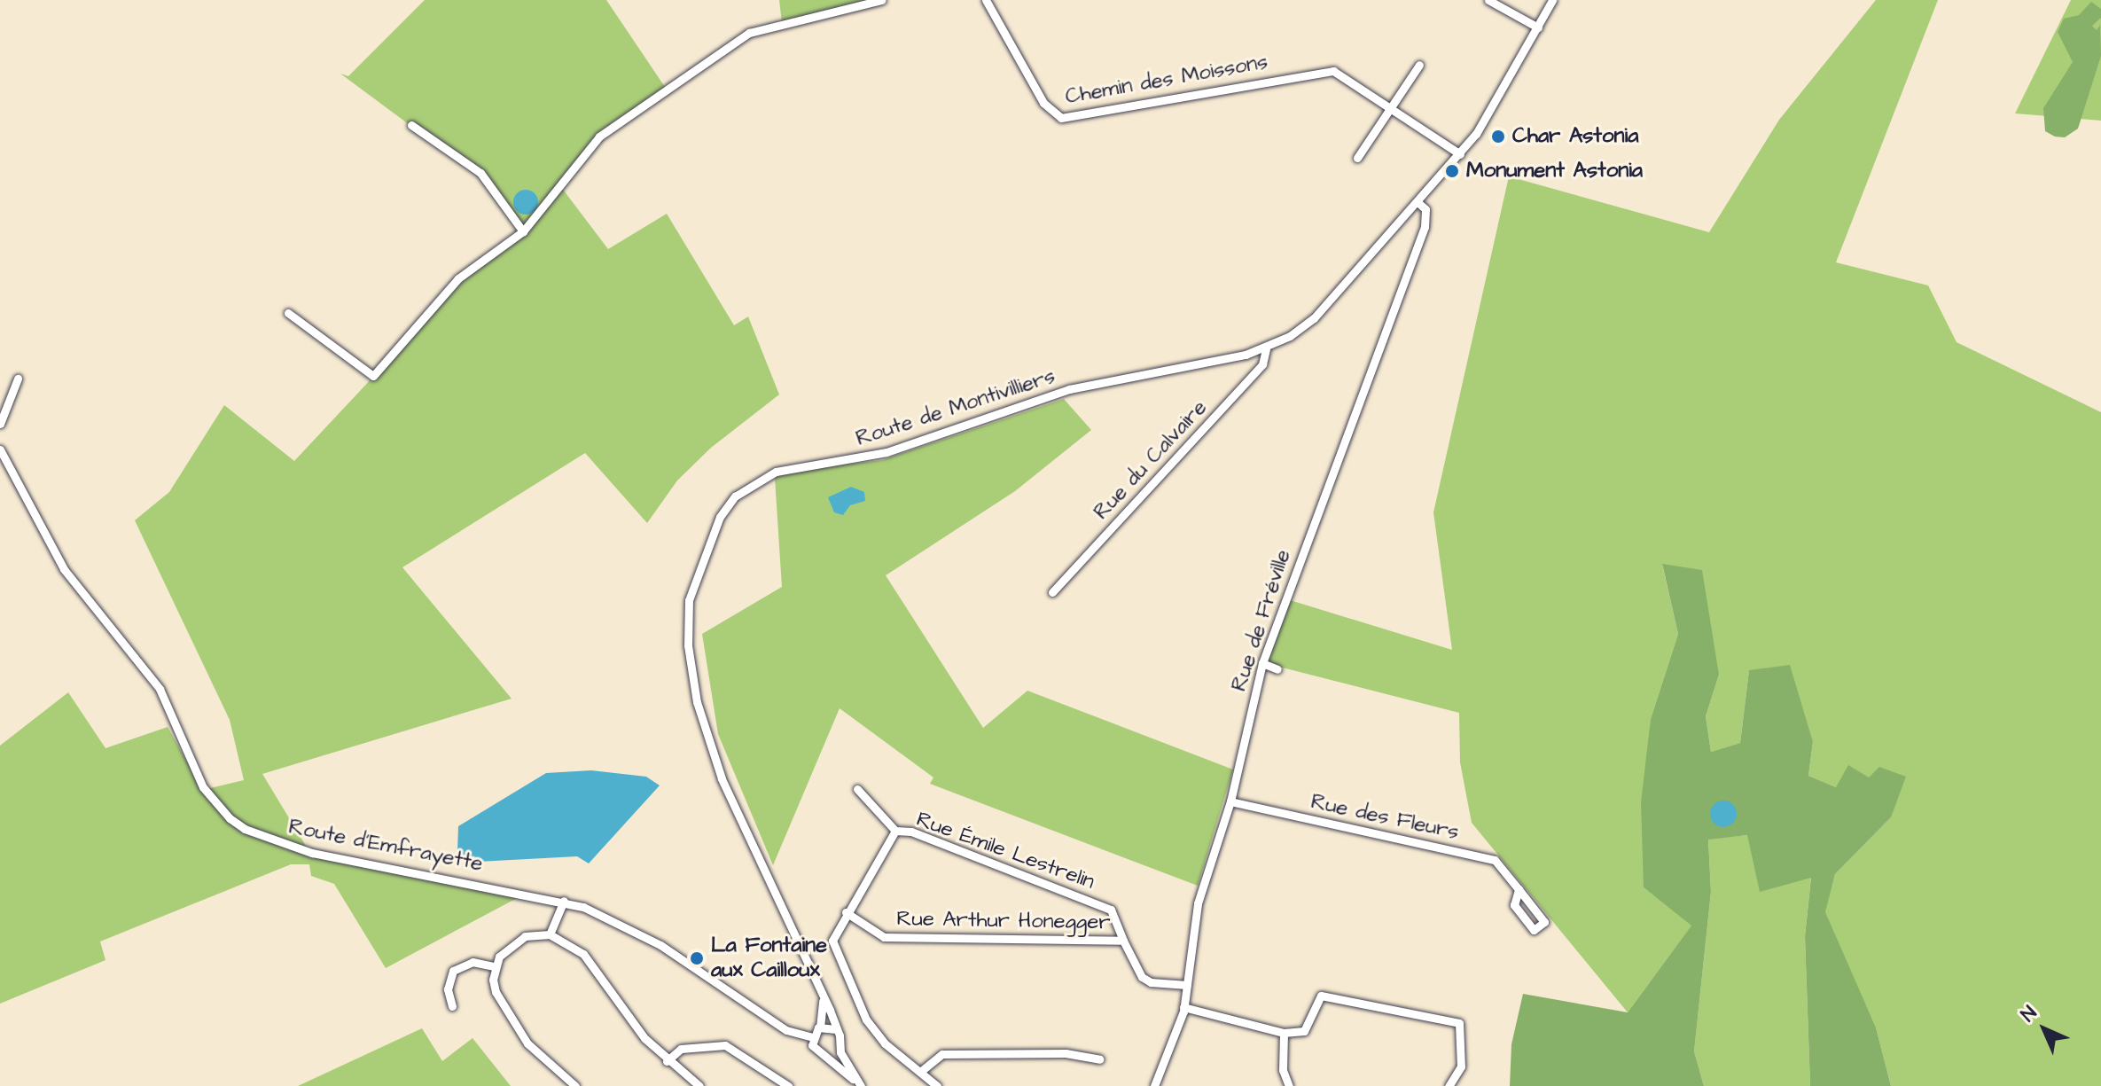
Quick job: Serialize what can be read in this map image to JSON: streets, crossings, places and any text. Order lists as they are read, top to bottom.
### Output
{
  "streets": {
    "street": [
      "Chemin des Moissons",
      "Route de Montivilliers",
      "Rue du Calvaire",
      "Rue de Fréville",
      "Rue des Fleurs",
      "Route d'Emfrayette",
      "Rue Émile Lestrelin",
      "Rue Arthur Honegger"
    ]
  },
  "crossings": [
    ["Route de Montivilliers", "Rue du Calvaire"],
    ["Route de Montivilliers", "Rue de Fréville"],
    ["Route de Montivilliers", "Route d'Emfrayette"],
    ["Rue de Fréville", "Rue des Fleurs"],
    ["Rue de Fréville", "Rue Arthur Honegger"],
    ["Rue Émile Lestrelin", "Rue Arthur Honegger"]
  ],
  "places": ["Char Astonia", "Monument Astonia", "La Fontaine aux Cailloux"],
  "north": "top left"
}
